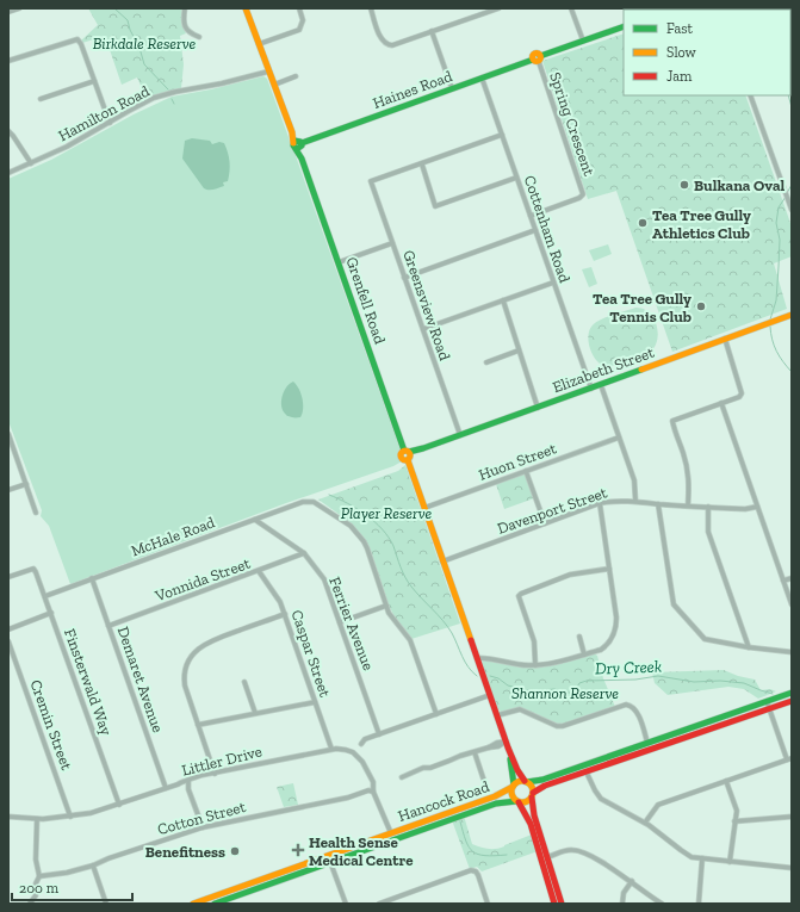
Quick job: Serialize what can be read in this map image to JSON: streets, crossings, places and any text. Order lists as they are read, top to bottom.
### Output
{
  "streets": {
    "main road": [
      "Haines Road",
      "Grenfell Road",
      "Elizabeth Street",
      "Hancock Road"
    ],
    "street": [
      "Hamilton Road",
      "Spring Crescent",
      "Cottenham Road",
      "Greensview Road",
      "Huon Street",
      "Davenport Street",
      "McHale Road",
      "Vonnida Street",
      "Ferrier Avenue",
      "Caspar Street",
      "Demaret Avenue",
      "Finsterwald Way",
      "Cremin Street",
      "Littler Drive",
      "Cotton Street"
    ]
  },
  "crossings": [
    ["Haines Road", "Spring Crescent"],
    ["Haines Road", "Cottenham Road"],
    ["Haines Road", "Grenfell Road"],
    ["Hamilton Road", "Grenfell Road"],
    ["Spring Crescent", "Cottenham Road"],
    ["Cottenham Road", "Elizabeth Street"],
    ["Grenfell Road", "Elizabeth Street"],
    ["Grenfell Road", "Huon Street"],
    ["Grenfell Road", "Davenport Street"],
    ["Grenfell Road", "Hancock Road"],
    ["Greensview Road", "Elizabeth Street"],
    ["McHale Road", "Ferrier Avenue"],
    ["McHale Road", "Demaret Avenue"],
    ["McHale Road", "Finsterwald Way"],
    ["Vonnida Street", "Ferrier Avenue"],
    ["Vonnida Street", "Caspar Street"],
    ["Vonnida Street", "Demaret Avenue"],
    ["Caspar Street", "Littler Drive"],
    ["Demaret Avenue", "Littler Drive"],
    ["Finsterwald Way", "Littler Drive"],
    ["Cremin Street", "Littler Drive"],
    ["Littler Drive", "Hancock Road"],
    ["Littler Drive", "Cotton Street"]
  ],
  "water": ["Dry Creek"],
  "parks": ["Birkdale Reserve", "Player Reserve", "Shannon Reserve"],
  "places": {
    "other": [
      "Bulkana Oval",
      "Tea Tree Gully Athletics Club",
      "Tea Tree Gully Tennis Club",
      "Benefitness"
    ],
    "health": ["Health Sense Medical Centre"]
  },
  "legend": ["Fast", "Slow", "Jam"],
  "scale_bar": "200 m"
}
